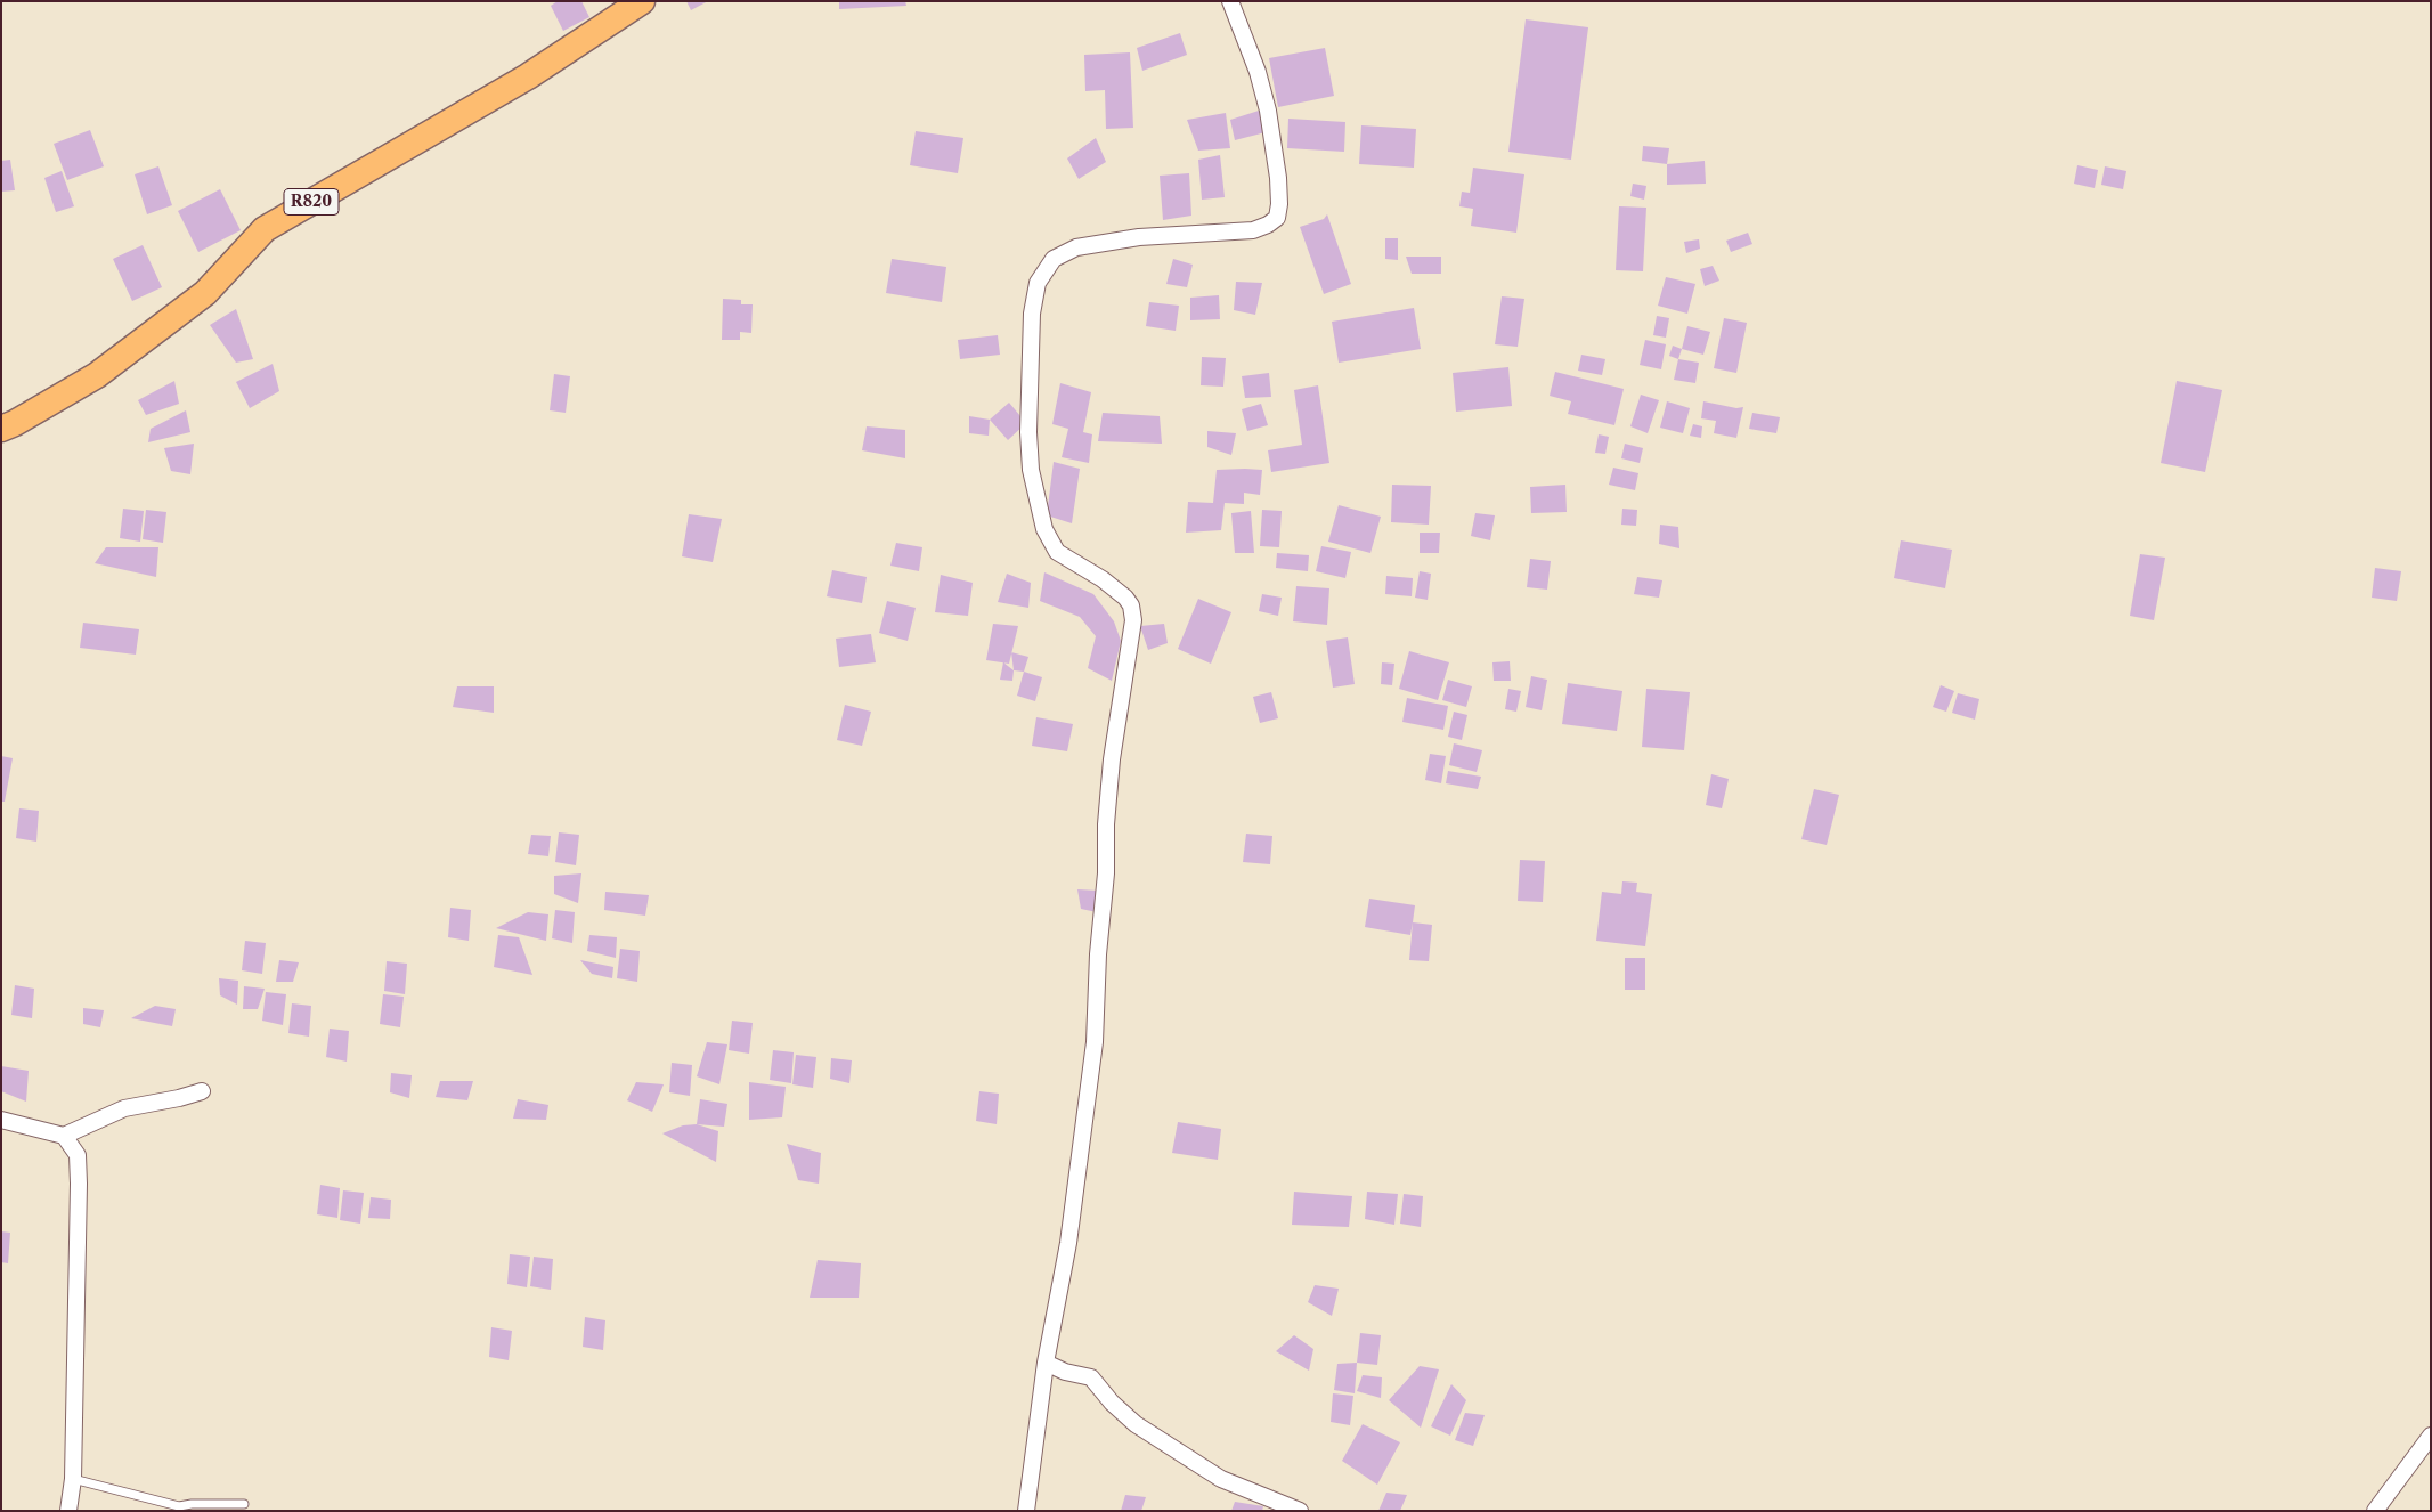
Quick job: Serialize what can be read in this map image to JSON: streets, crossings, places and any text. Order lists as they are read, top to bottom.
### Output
{
  "streets": {
    "main road": ["R820"]
  }
}
